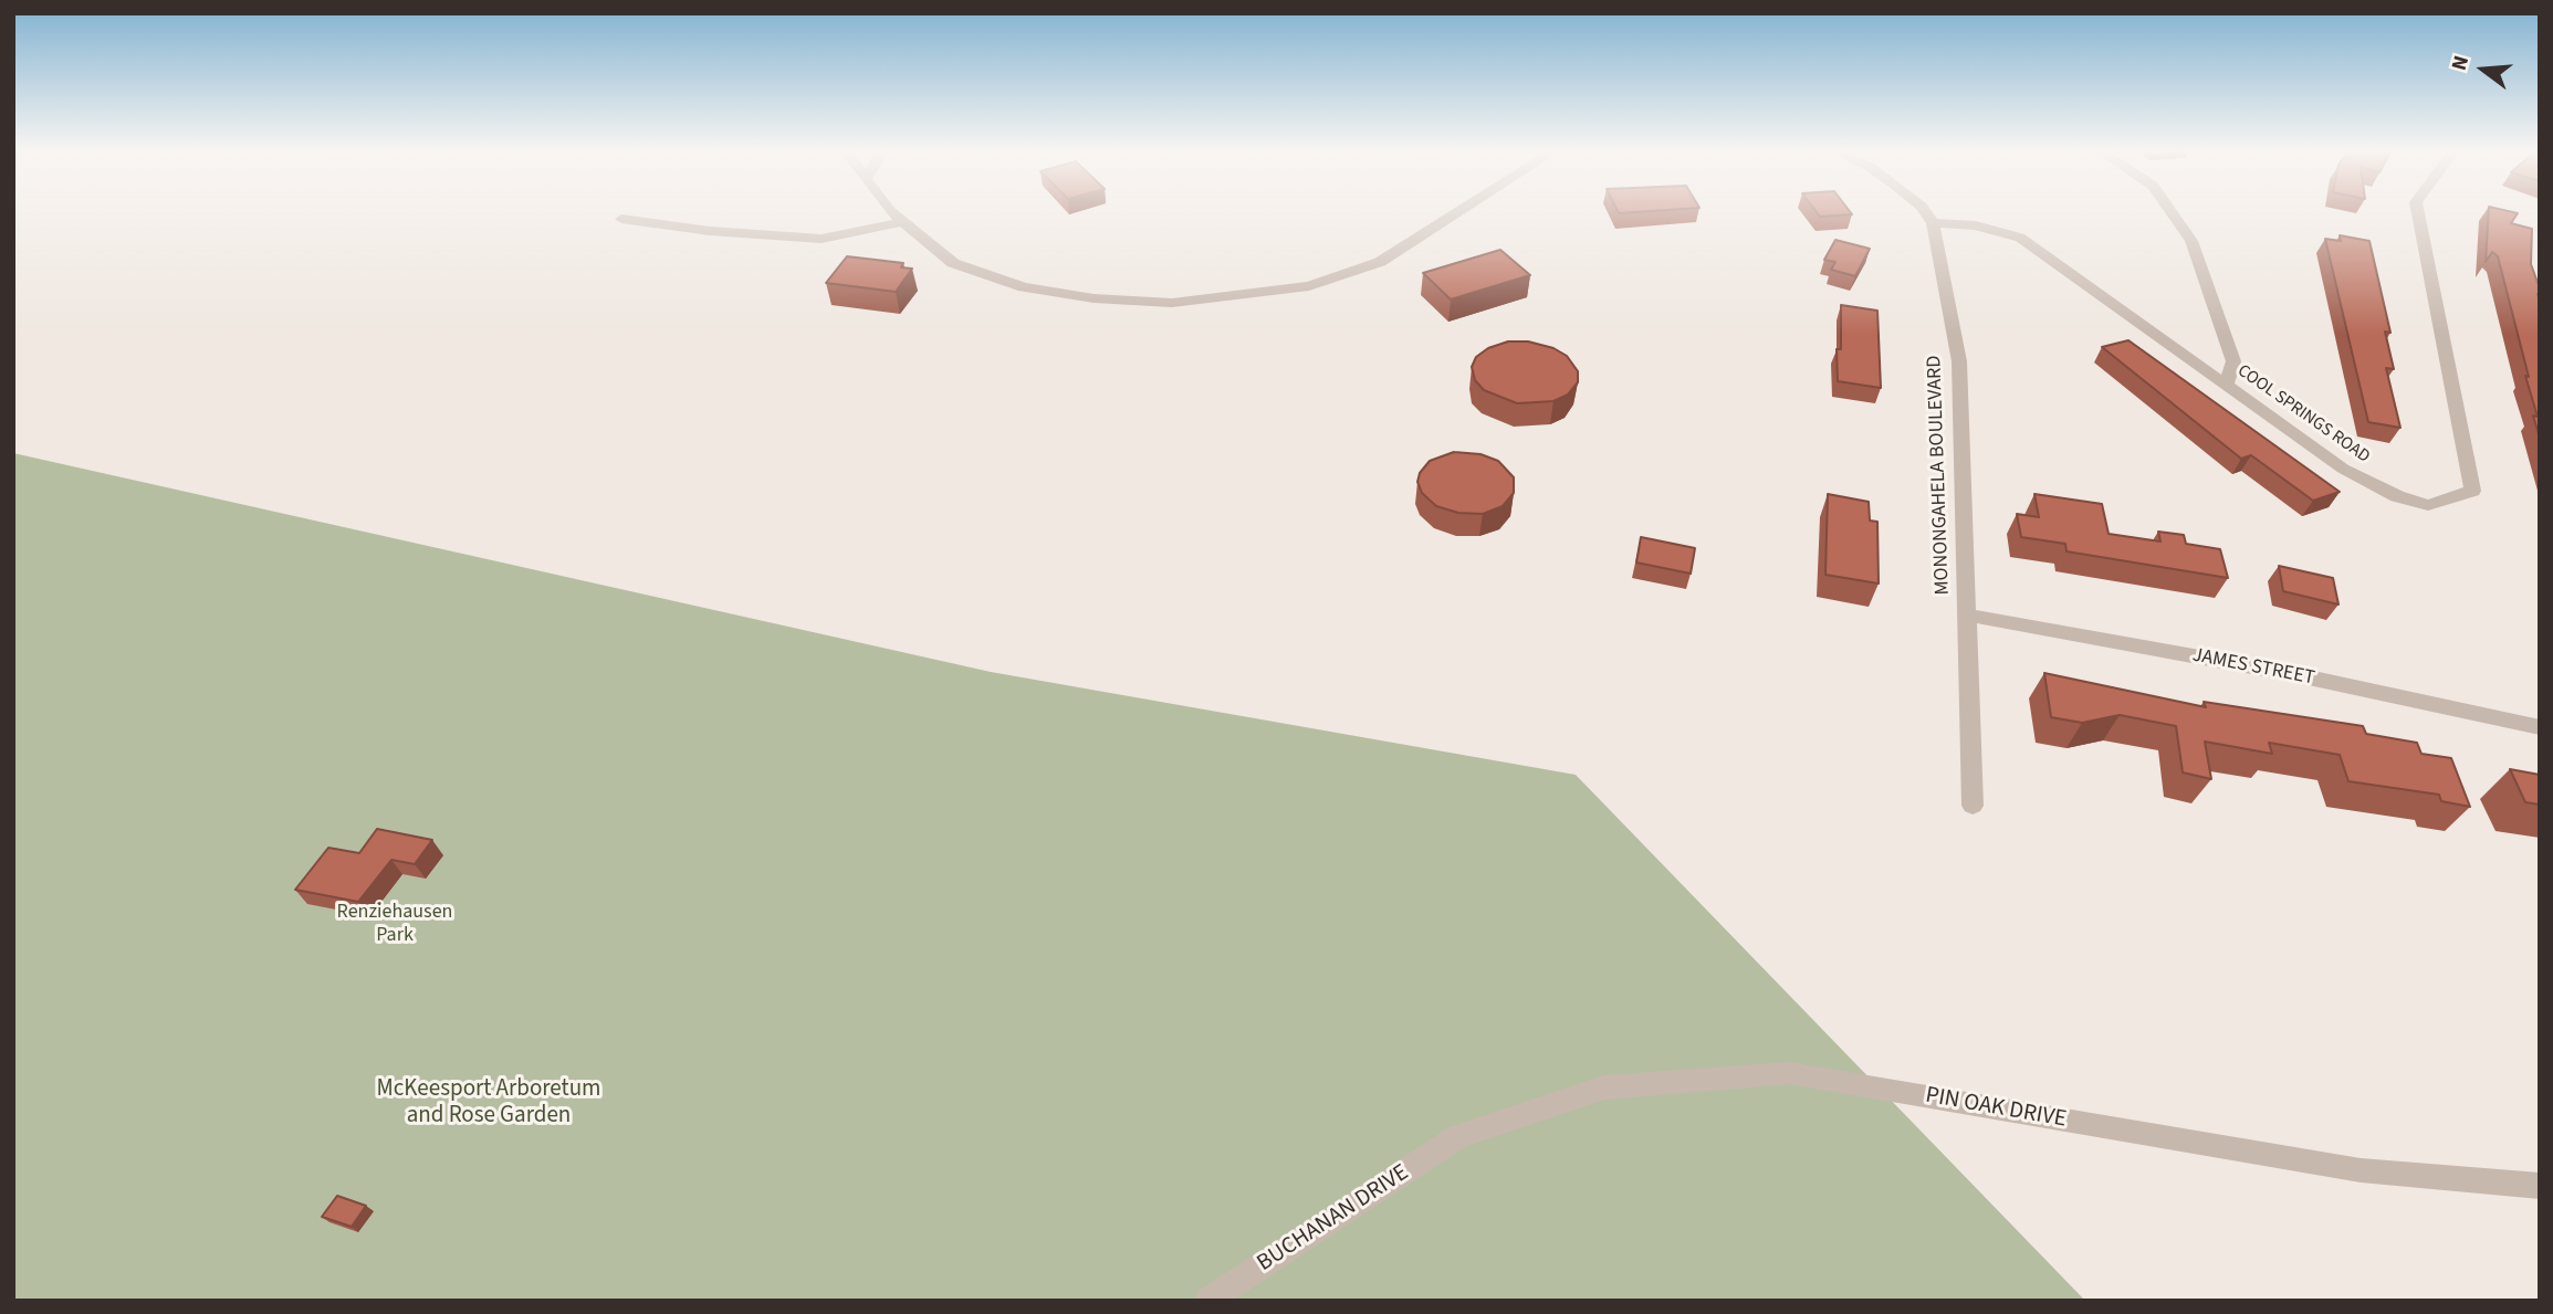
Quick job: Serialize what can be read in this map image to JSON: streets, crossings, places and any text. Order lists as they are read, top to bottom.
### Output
{
  "streets": {
    "street": [
      "COOL SPRINGS ROAD",
      "MONONGAHELA BOULEVARD",
      "JAMES STREET",
      "PIN OAK DRIVE",
      "BUCHANAN DRIVE"
    ]
  },
  "crossings": [
    ["COOL SPRINGS ROAD", "MONONGAHELA BOULEVARD"],
    ["MONONGAHELA BOULEVARD", "JAMES STREET"],
    ["PIN OAK DRIVE", "BUCHANAN DRIVE"]
  ],
  "parks": ["Renziehausen Park", "McKeesport Arboretum and Rose Garden"],
  "north": "left"
}
